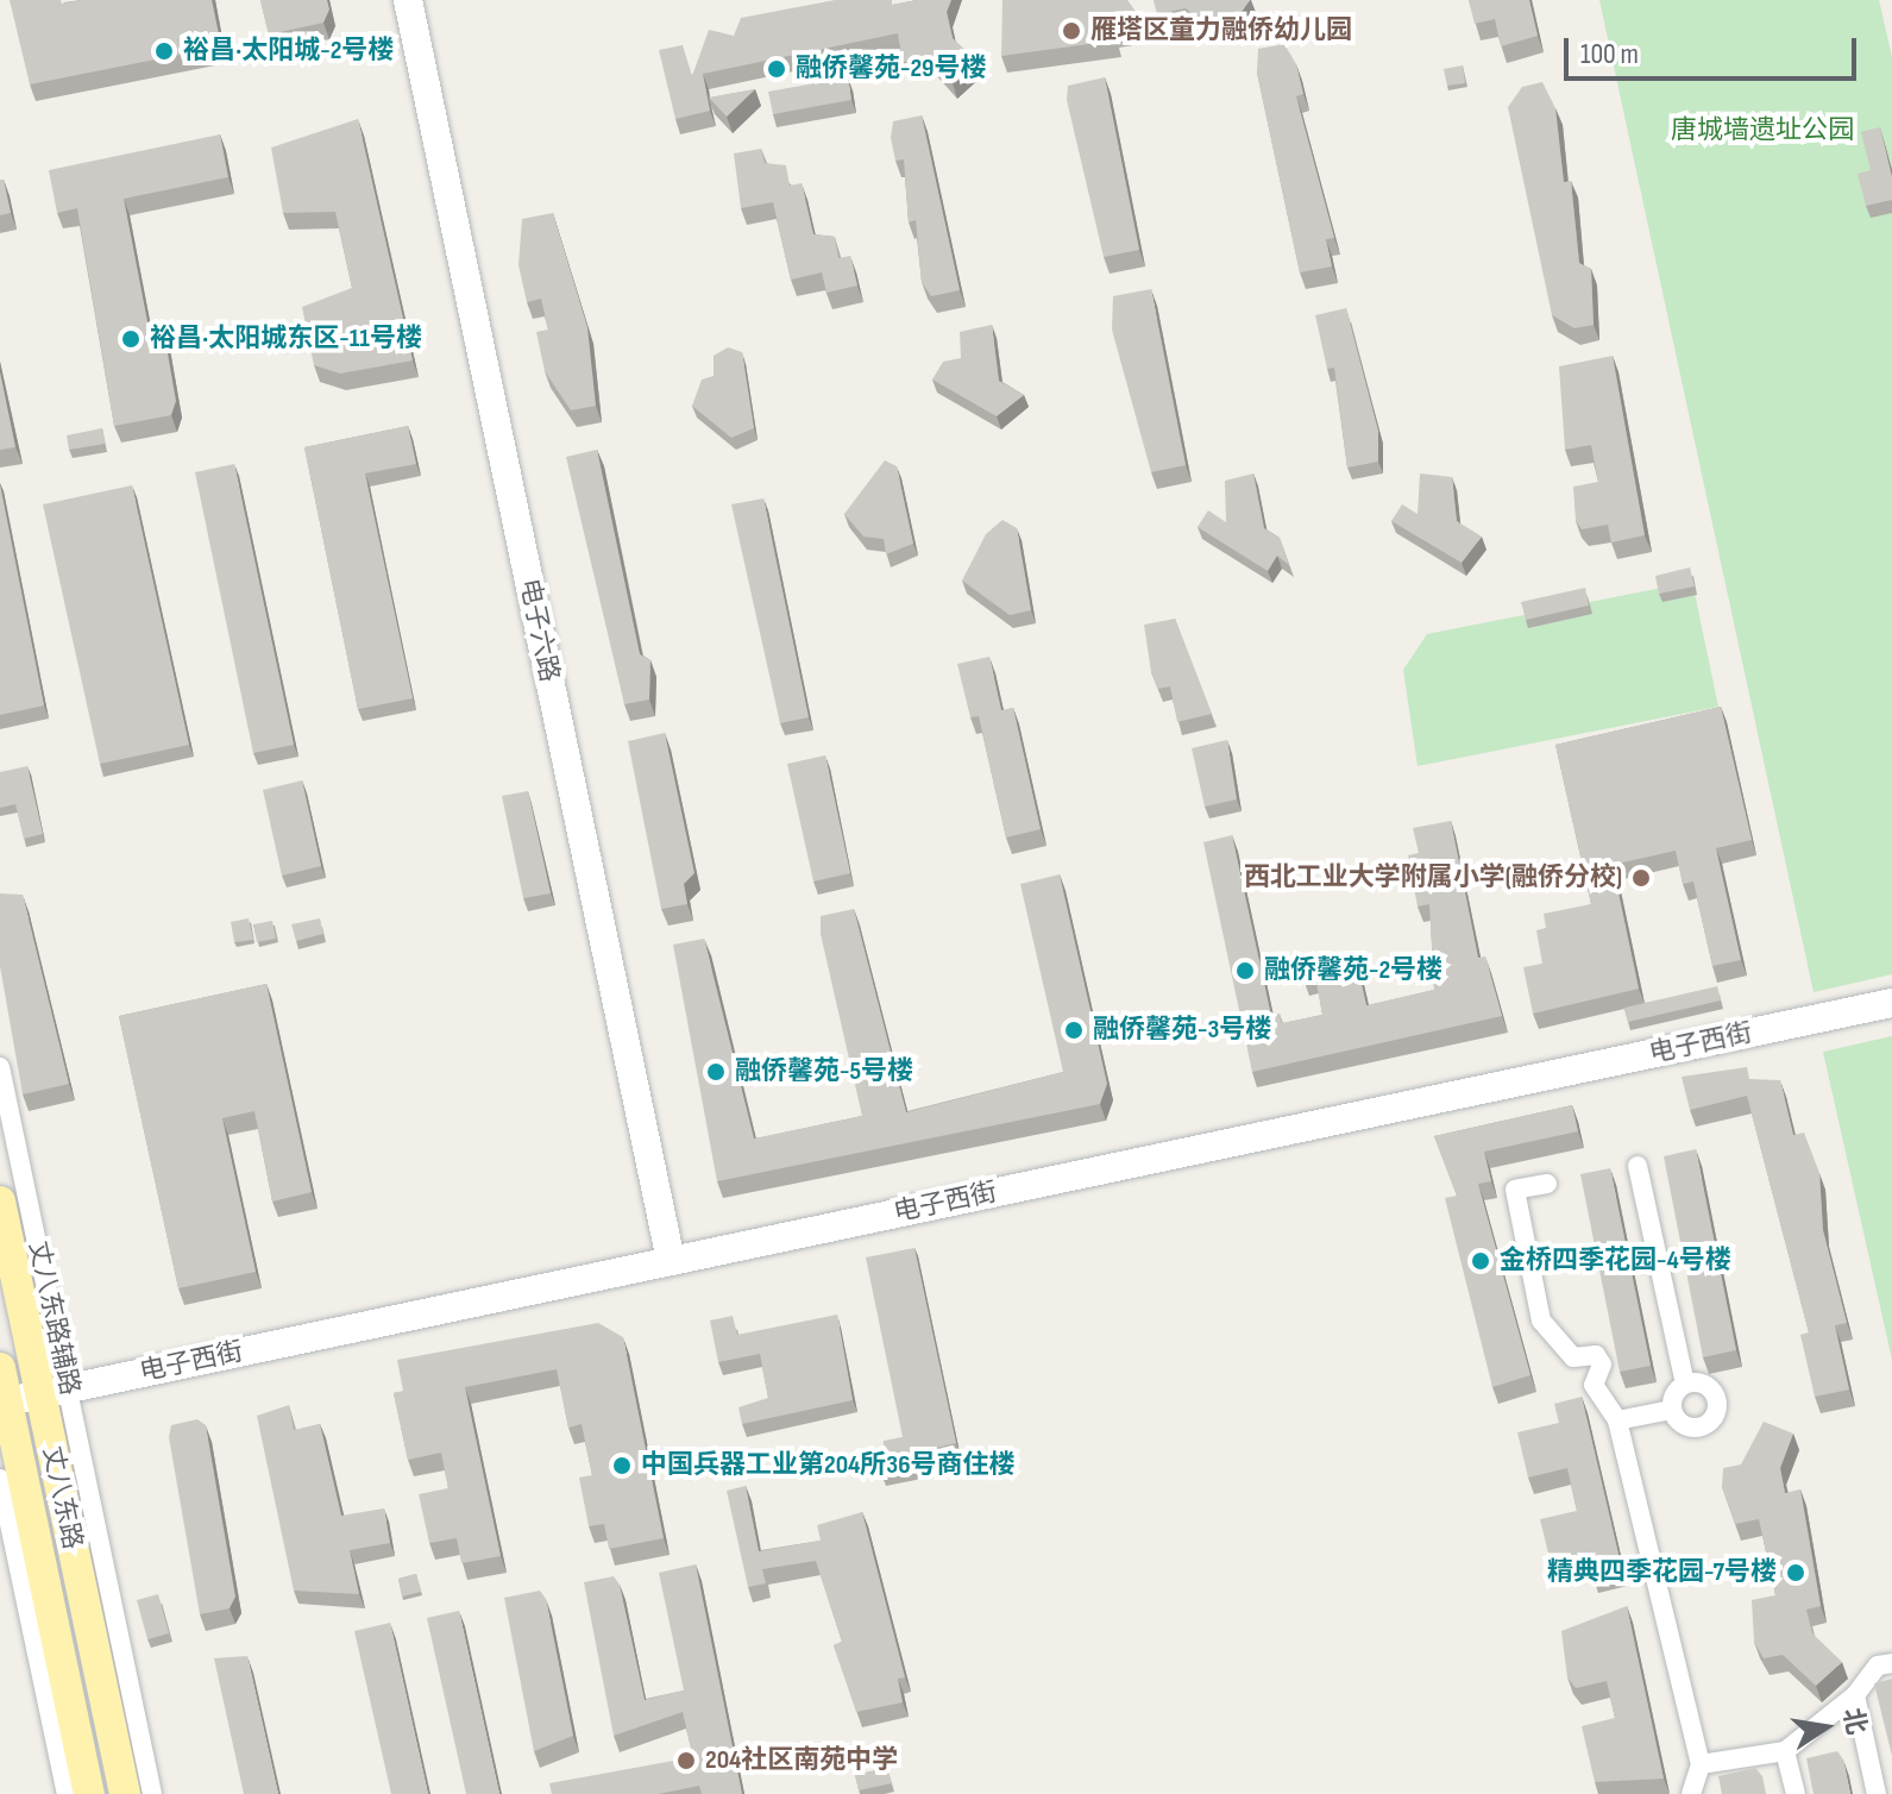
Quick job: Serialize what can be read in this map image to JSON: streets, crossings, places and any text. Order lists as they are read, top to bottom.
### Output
{
  "streets": {
    "main road": ["丈八东路"],
    "street": ["电子六路", "电子西街", "丈八东路辅路"]
  },
  "crossings": [
    ["电子六路", "电子西街"],
    ["电子西街", "丈八东路辅路"],
    ["电子西街", "丈八东路"],
    ["丈八东路辅路", "丈八东路"]
  ],
  "parks": ["唐城墙遗址公园"],
  "places": [
    "雁塔区童力融侨幼儿园",
    "裕昌·太阳城-2号楼",
    "融侨馨苑-29号楼",
    "裕昌·太阳城东区-11号楼",
    "西北工业大学附属小学(融侨分校)",
    "融侨馨苑-2号楼",
    "融侨馨苑-3号楼",
    "融侨馨苑-5号楼",
    "金桥四季花园-4号楼",
    "中国兵器工业第204所36号商住楼",
    "精典四季花园-7号楼",
    "204社区南苑中学"
  ],
  "scale_bar": "100 m",
  "north": "right"
}
